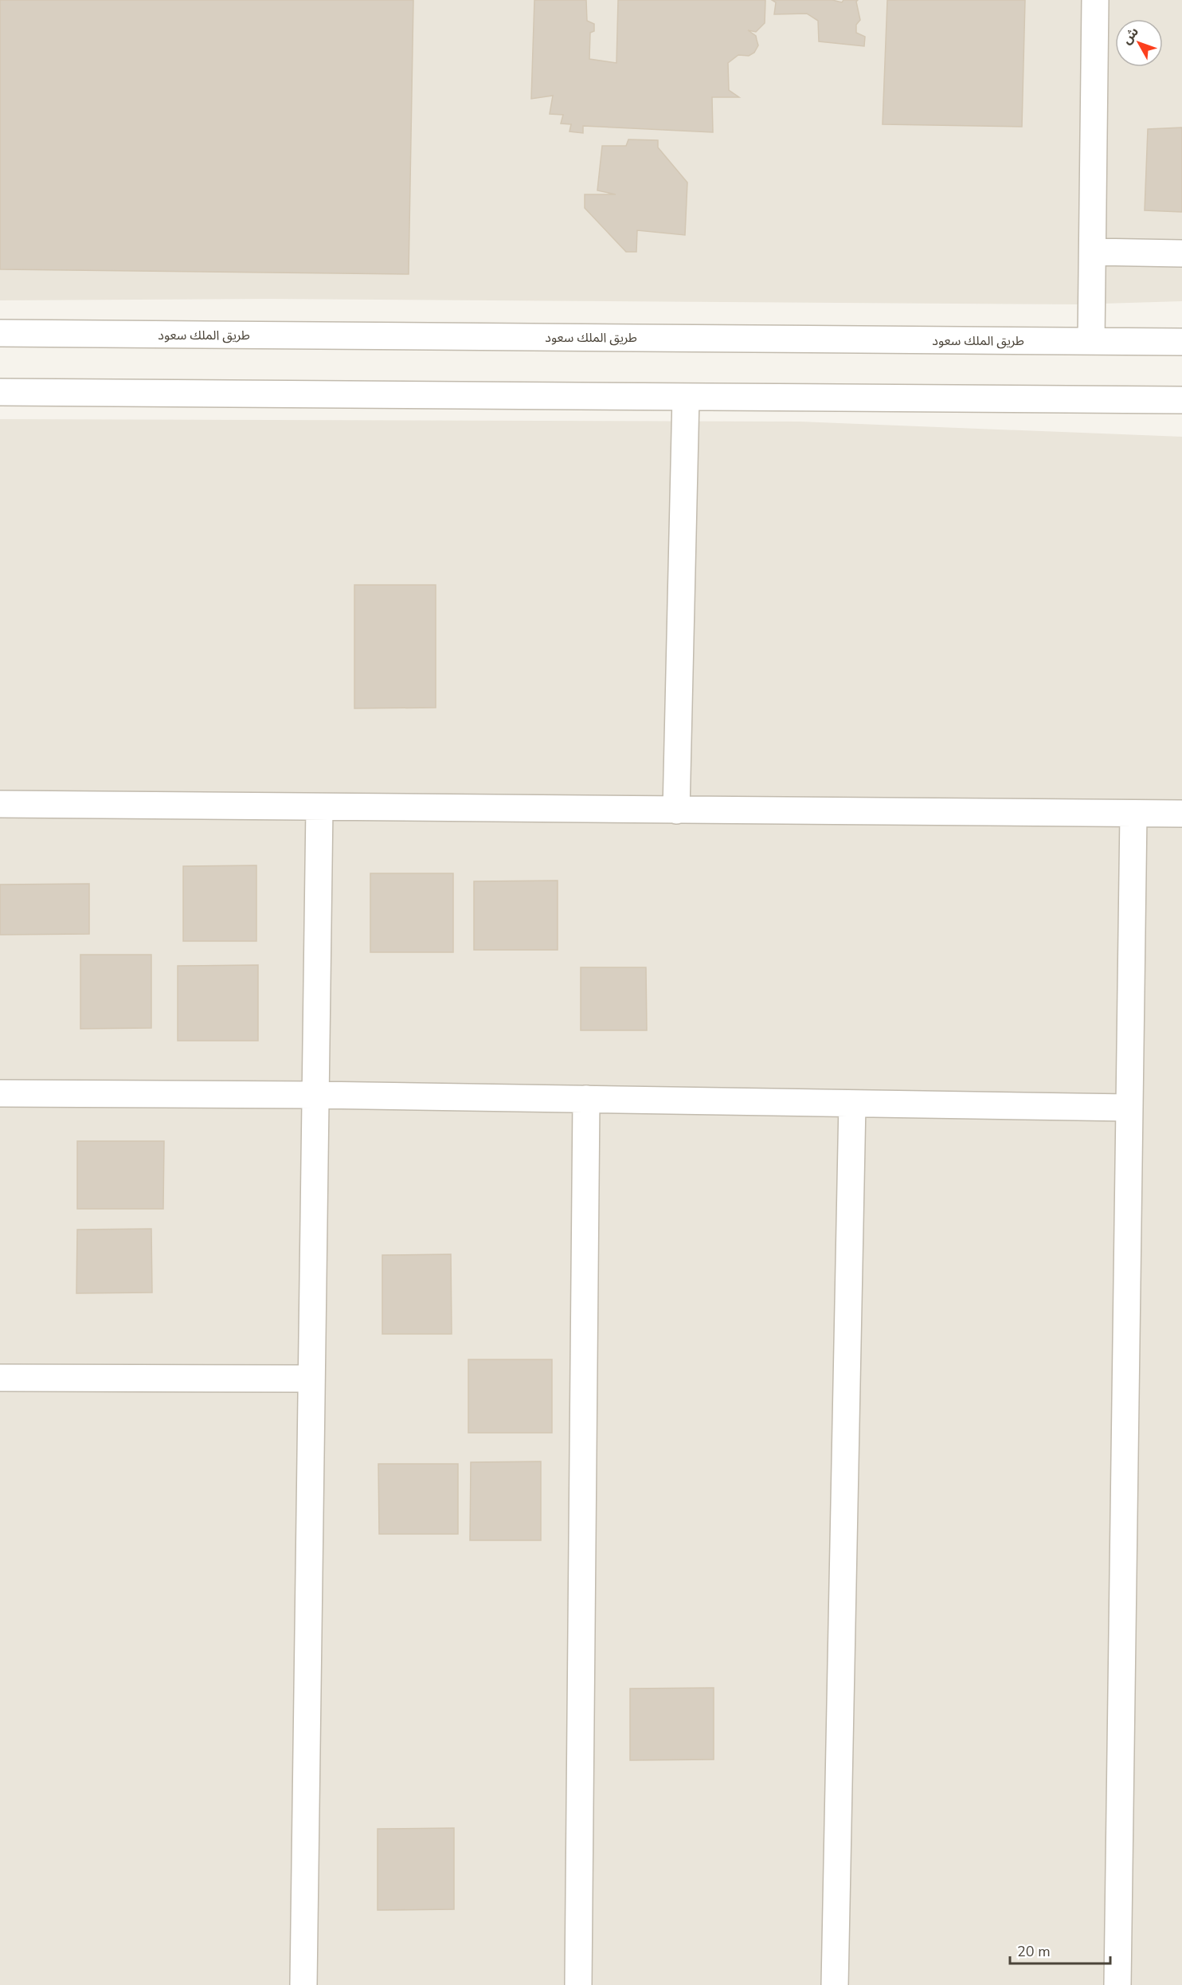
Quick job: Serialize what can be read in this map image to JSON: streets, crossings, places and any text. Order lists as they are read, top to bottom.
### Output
{
  "streets": {
    "street": ["طريق الملك سعود"]
  },
  "scale_bar": "20 m",
  "north": "top left"
}
